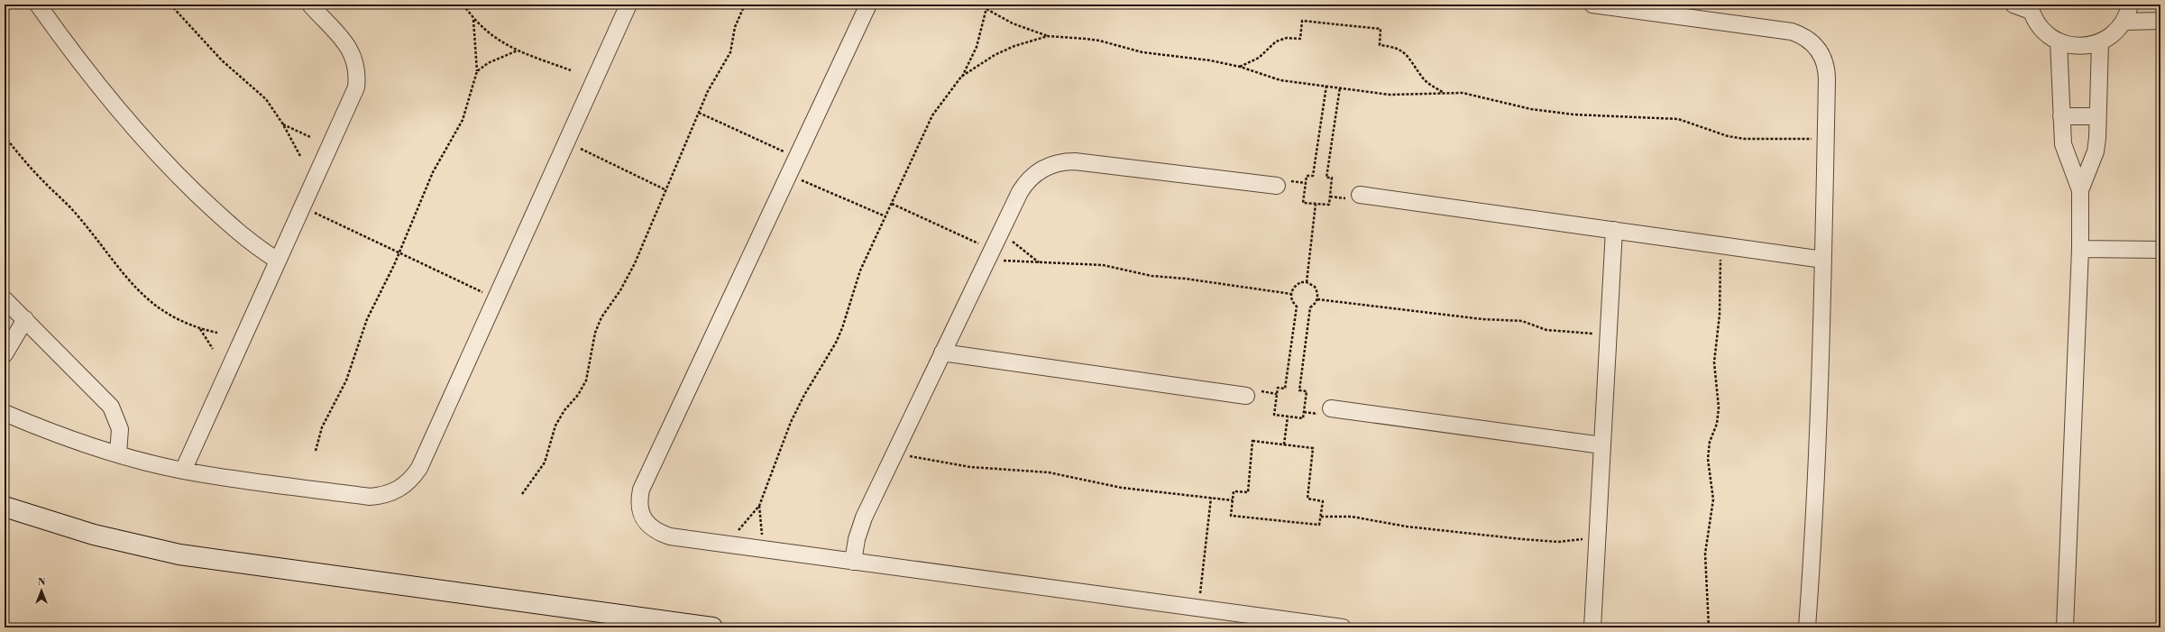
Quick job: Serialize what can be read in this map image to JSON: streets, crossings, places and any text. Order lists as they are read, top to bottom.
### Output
{
  "north": "top"
}
